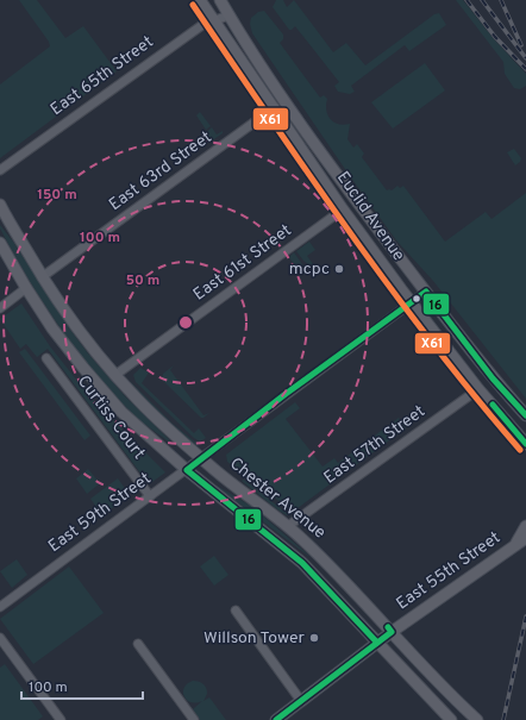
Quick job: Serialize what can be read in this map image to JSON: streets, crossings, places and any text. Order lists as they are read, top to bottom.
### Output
{
  "streets": {
    "main road": ["Euclid Avenue", "Chester Avenue", "East 55th Street"],
    "street": [
      "East 65th Street",
      "East 63rd Street",
      "East 61st Street",
      "Curtiss Court",
      "East 57th Street",
      "East 59th Street"
    ]
  },
  "crossings": [
    ["East 65th Street", "Euclid Avenue"],
    ["East 63rd Street", "Euclid Avenue"],
    ["East 63rd Street", "Chester Avenue"],
    ["Euclid Avenue", "East 61st Street"],
    ["Euclid Avenue", "East 57th Street"],
    ["Euclid Avenue", "East 59th Street"],
    ["East 61st Street", "Chester Avenue"],
    ["Curtiss Court", "East 59th Street"],
    ["East 57th Street", "Chester Avenue"],
    ["Chester Avenue", "East 59th Street"],
    ["Chester Avenue", "East 55th Street"]
  ],
  "places": ["mcpc", "Willson Tower"],
  "lines": ["transit line X61", "transit line 16"],
  "scale_bar": "100 m",
  "rings": ["150 m", "100 m", "50 m"]
}
